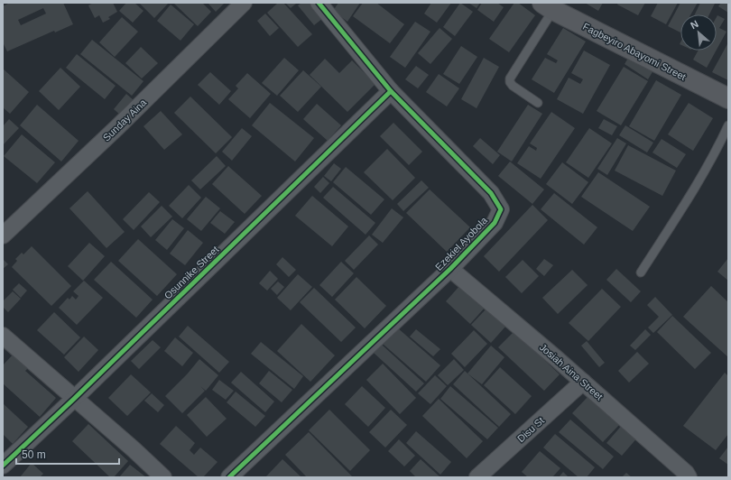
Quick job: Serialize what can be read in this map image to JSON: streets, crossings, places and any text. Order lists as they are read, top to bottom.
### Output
{
  "streets": {
    "street": [
      "Fagbeyiro Abayomi Street",
      "Sunday Aina",
      "Ezekiel Ayobola",
      "Osunnike Street",
      "Josiah Aina Street",
      "Disu St"
    ]
  },
  "crossings": [
    ["Ezekiel Ayobola", "Osunnike Street"],
    ["Ezekiel Ayobola", "Josiah Aina Street"],
    ["Josiah Aina Street", "Disu St"]
  ],
  "scale_bar": "50 m",
  "north": "top left"
}
